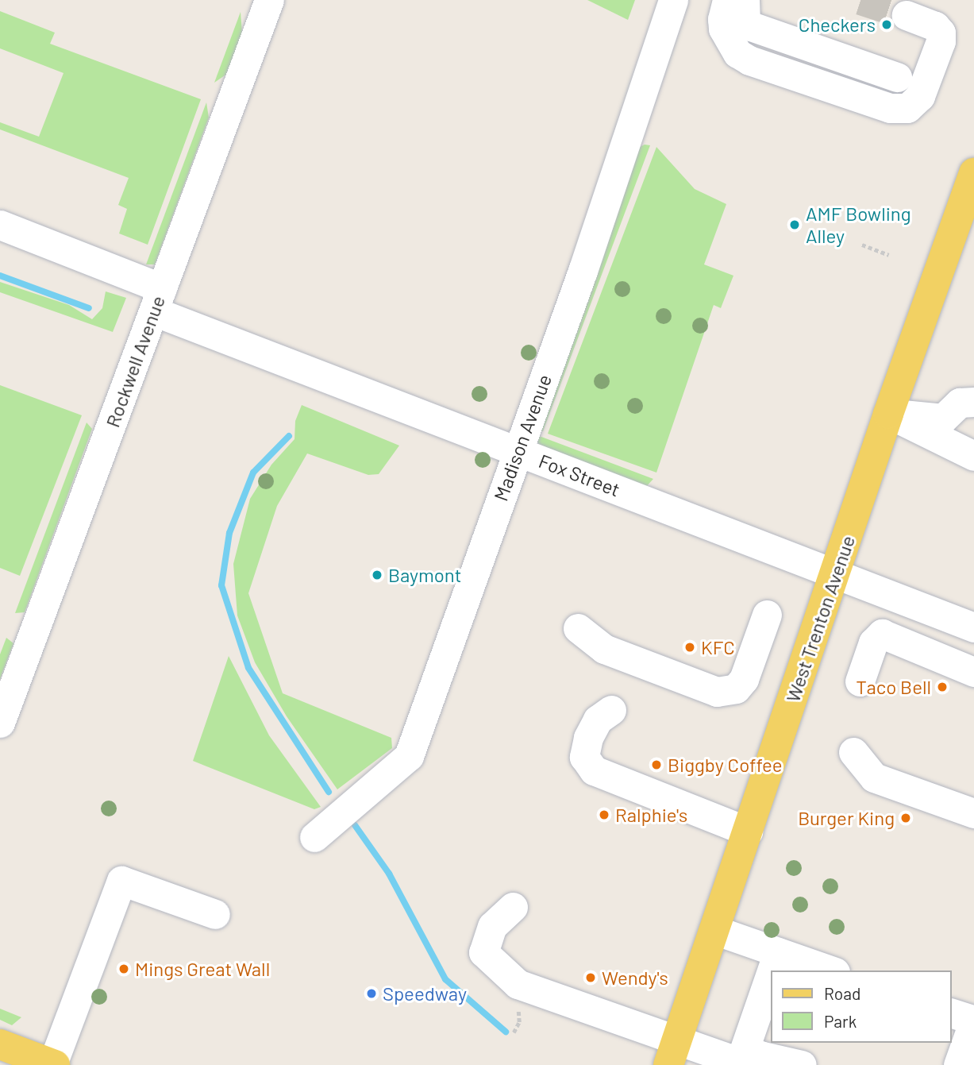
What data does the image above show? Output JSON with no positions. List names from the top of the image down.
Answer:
{
  "streets": {
    "main road": ["West Trenton Avenue"],
    "street": ["Rockwell Avenue", "Madison Avenue", "Fox Street"]
  },
  "crossings": [
    ["Rockwell Avenue", "Fox Street"],
    ["Madison Avenue", "Fox Street"],
    ["Fox Street", "West Trenton Avenue"]
  ],
  "places": [
    "Checkers",
    "AMF Bowling Alley",
    "Baymont",
    "KFC",
    "Taco Bell",
    "Biggby Coffee",
    "Ralphie's",
    "Burger King",
    "Mings Great Wall",
    "Wendy's",
    "Speedway"
  ],
  "legend": ["Road", "Park"]
}
